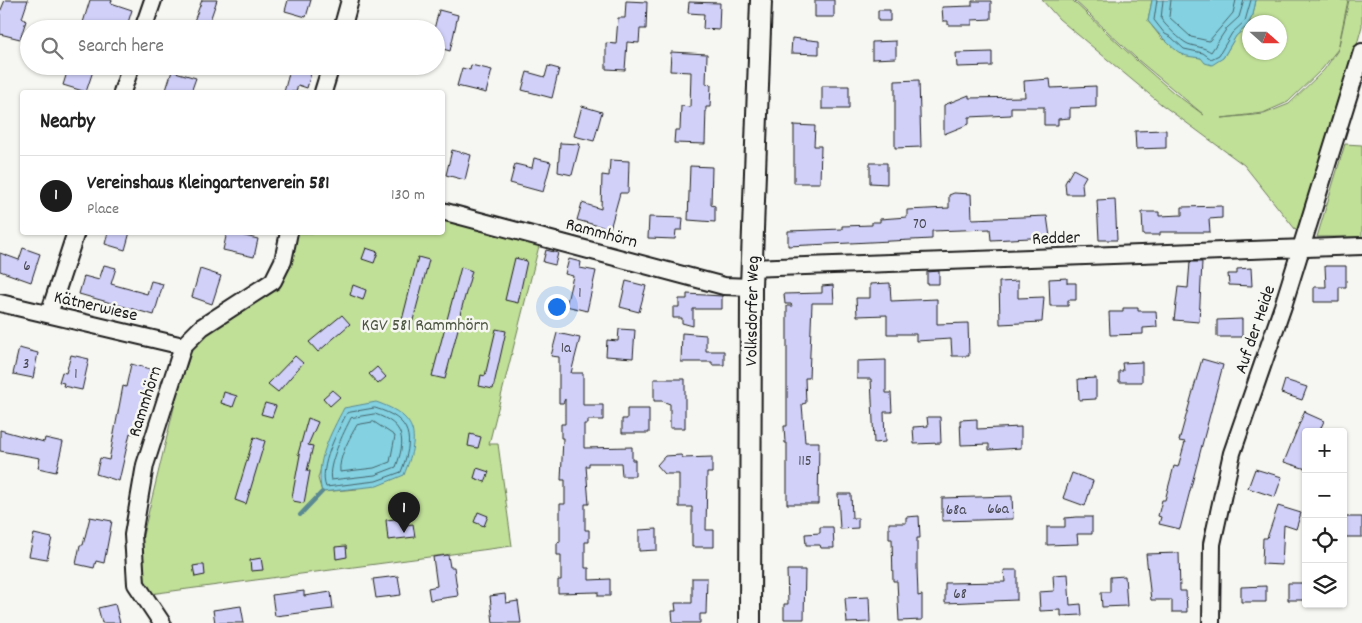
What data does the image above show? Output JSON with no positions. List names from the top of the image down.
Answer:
{
  "streets": {
    "street": [
      "Rammhörn",
      "Redder",
      "Kätnerwiese",
      "Volksdorfer Weg",
      "Auf der Heide"
    ]
  },
  "crossings": [
    ["Rammhörn", "Redder"],
    ["Rammhörn", "Kätnerwiese"],
    ["Rammhörn", "Volksdorfer Weg"],
    ["Redder", "Volksdorfer Weg"],
    ["Redder", "Auf der Heide"]
  ],
  "parks": ["KGV 581 Rammhörn"],
  "house_numbers": [
    "70",
    "6",
    "1",
    "1a",
    "3",
    "1",
    "115",
    "66a",
    "68a",
    "68"
  ],
  "north": "right",
  "page": {
    "search": "Search here",
    "heading": "Nearby",
    "list": [
      {
        "mark": "1",
        "name": "Vereinshaus Kleingartenverein 581",
        "note": "Place",
        "value": "130 m"
      }
    ],
    "map_buttons": ["+", "−"],
    "pins": "1"
  }
}
